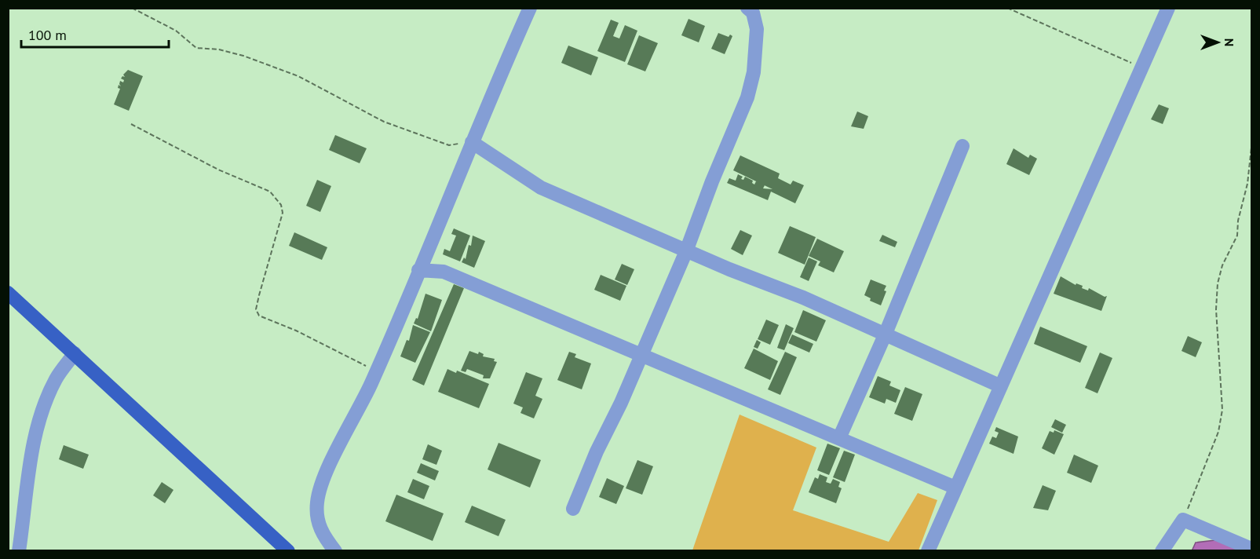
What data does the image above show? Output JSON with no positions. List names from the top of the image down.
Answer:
{
  "scale_bar": "100 m",
  "north": "right"
}
